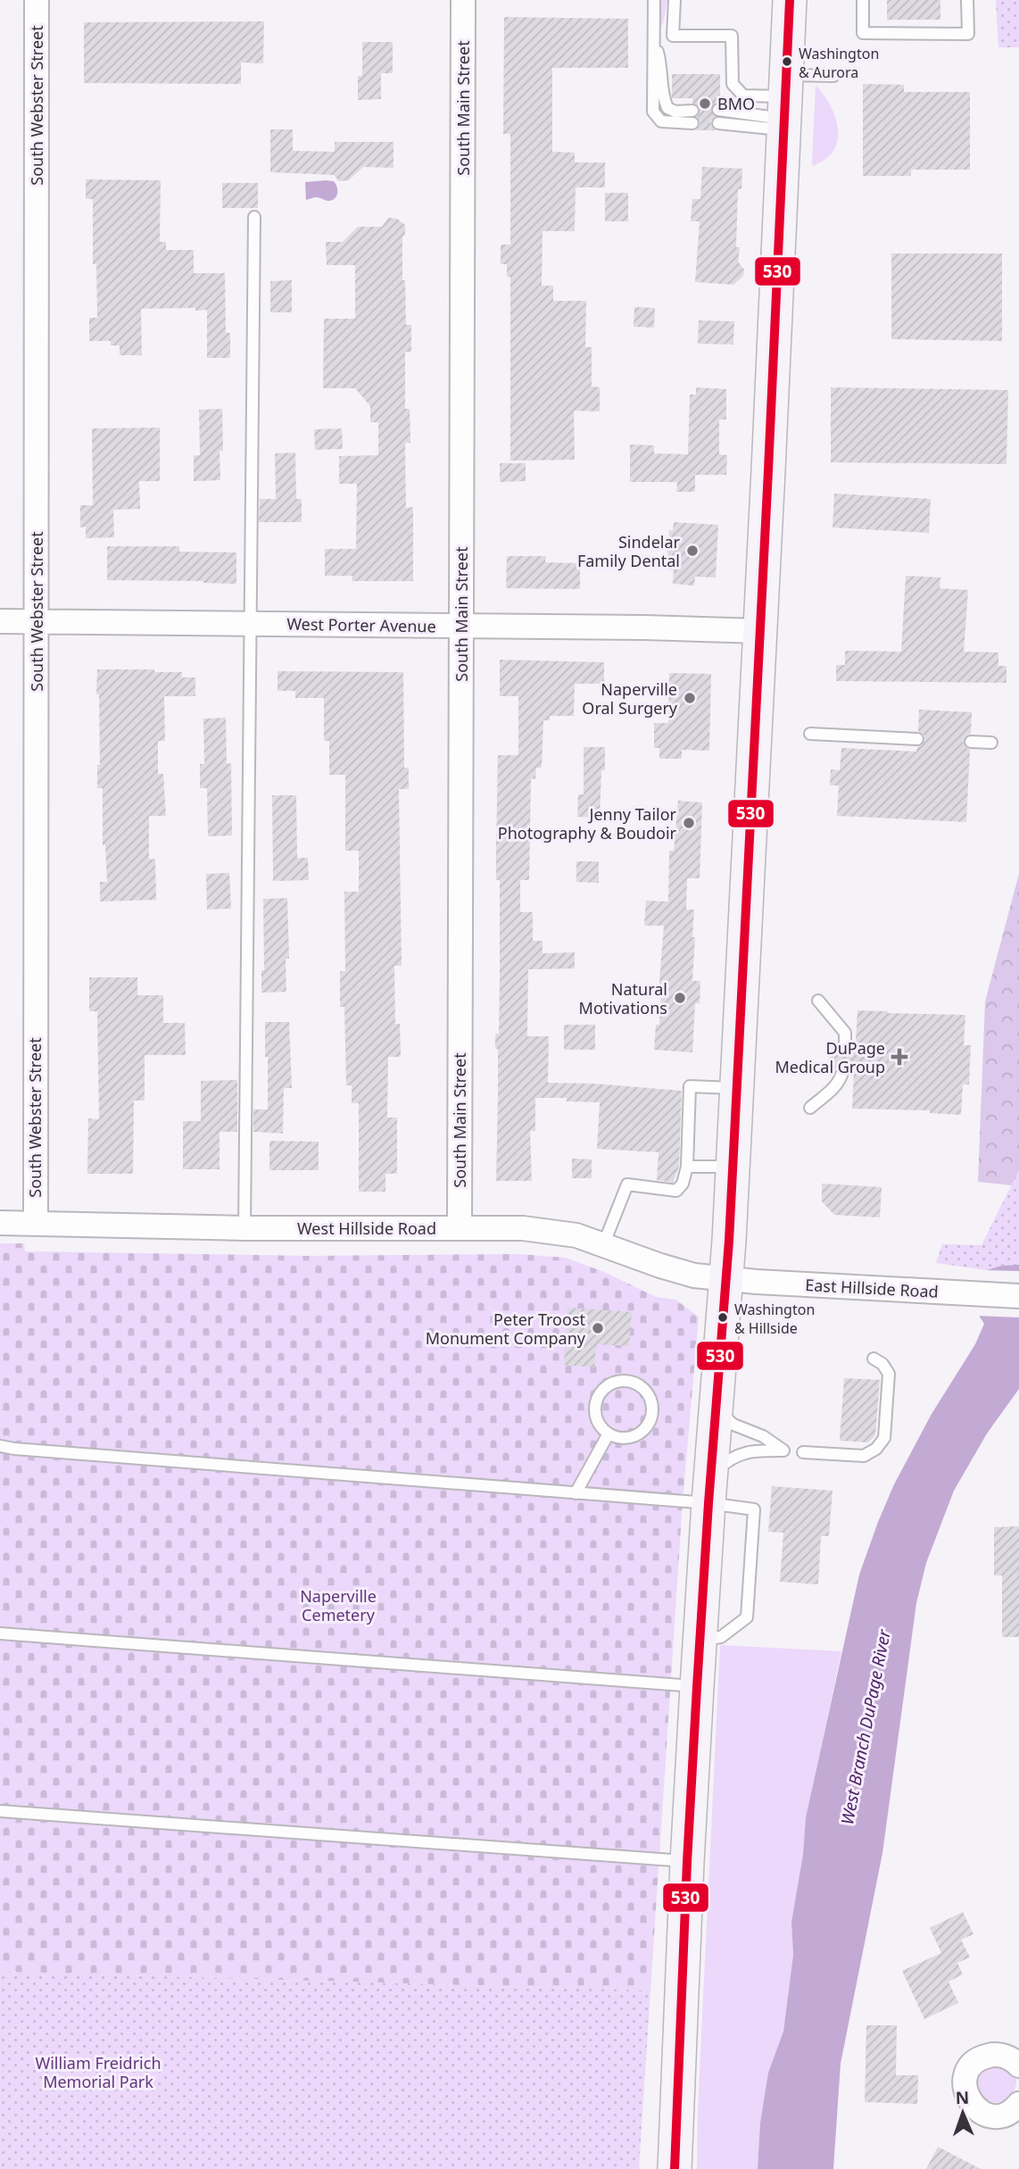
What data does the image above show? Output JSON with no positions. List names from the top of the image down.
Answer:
{
  "streets": {
    "street": [
      "South Webster Street",
      "South Main Street",
      "West Porter Avenue",
      "West Hillside Road",
      "East Hillside Road"
    ]
  },
  "crossings": [
    ["South Webster Street", "West Porter Avenue"],
    ["South Webster Street", "West Hillside Road"],
    ["South Main Street", "West Porter Avenue"],
    ["South Main Street", "West Hillside Road"],
    ["West Hillside Road", "East Hillside Road"]
  ],
  "water": ["West Branch DuPage River"],
  "parks": ["Naperville Cemetery", "William Freidrich Memorial Park"],
  "places": {
    "other": [
      "Washington & Aurora",
      "BMO",
      "Sindelar Family Dental",
      "Naperville Oral Surgery",
      "Jenny Tailor Photography & Boudoir",
      "Natural Motivations",
      "Washington & Hillside",
      "Peter Troost Monument Company"
    ],
    "health": ["DuPage Medical Group"]
  },
  "lines": ["transit line 530"],
  "north": "top"
}
